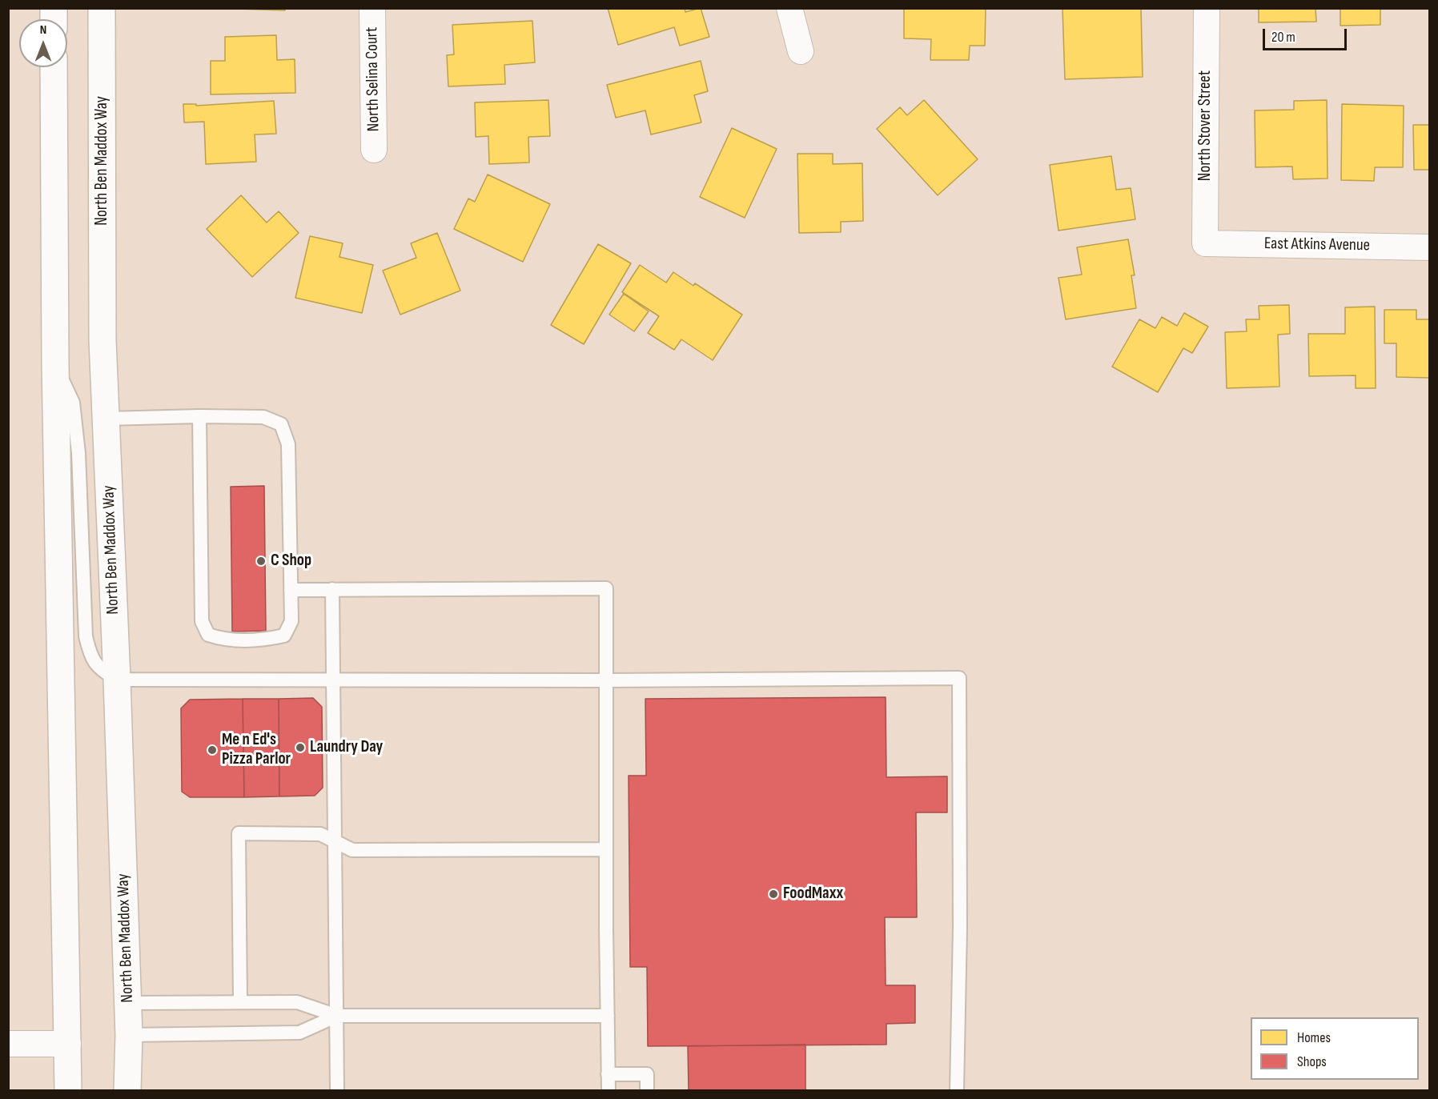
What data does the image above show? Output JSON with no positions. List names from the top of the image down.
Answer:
{
  "streets": {
    "main road": ["North Ben Maddox Way"],
    "street": ["North Selina Court", "North Stover Street", "East Atkins Avenue"]
  },
  "crossings": [
    ["North Stover Street", "East Atkins Avenue"]
  ],
  "places": [
    "C Shop",
    "Laundry Day",
    "Me n Ed's Pizza Parlor",
    "FoodMaxx"
  ],
  "legend": ["Homes", "Shops"],
  "scale_bar": "20 m",
  "north": "top"
}
